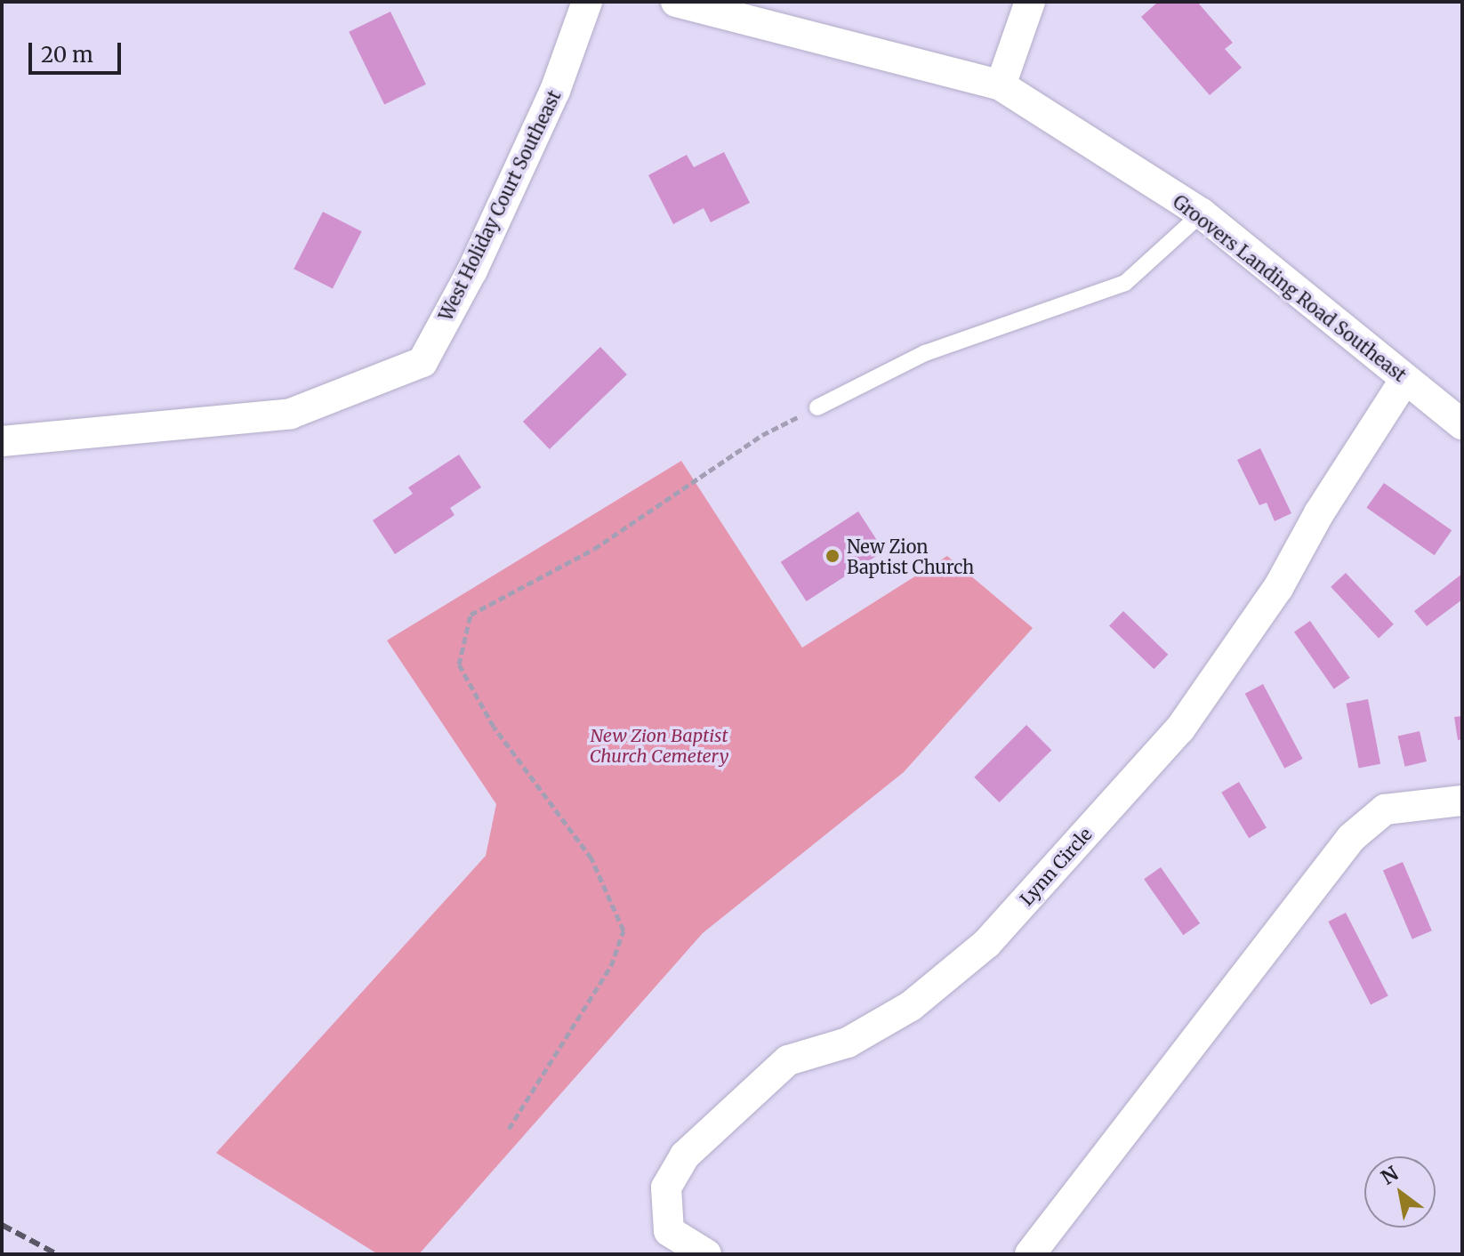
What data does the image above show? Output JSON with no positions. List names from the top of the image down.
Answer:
{
  "streets": {
    "street": ["West Holiday Court Southeast", "Groovers Landing Road Southeast", "Lynn Circle"]
  },
  "crossings": [
    ["Groovers Landing Road Southeast", "Lynn Circle"]
  ],
  "parks": ["New Zion Baptist Church Cemetery"],
  "places": ["New Zion Baptist Church"],
  "scale_bar": "20 m",
  "north": "top left"
}
